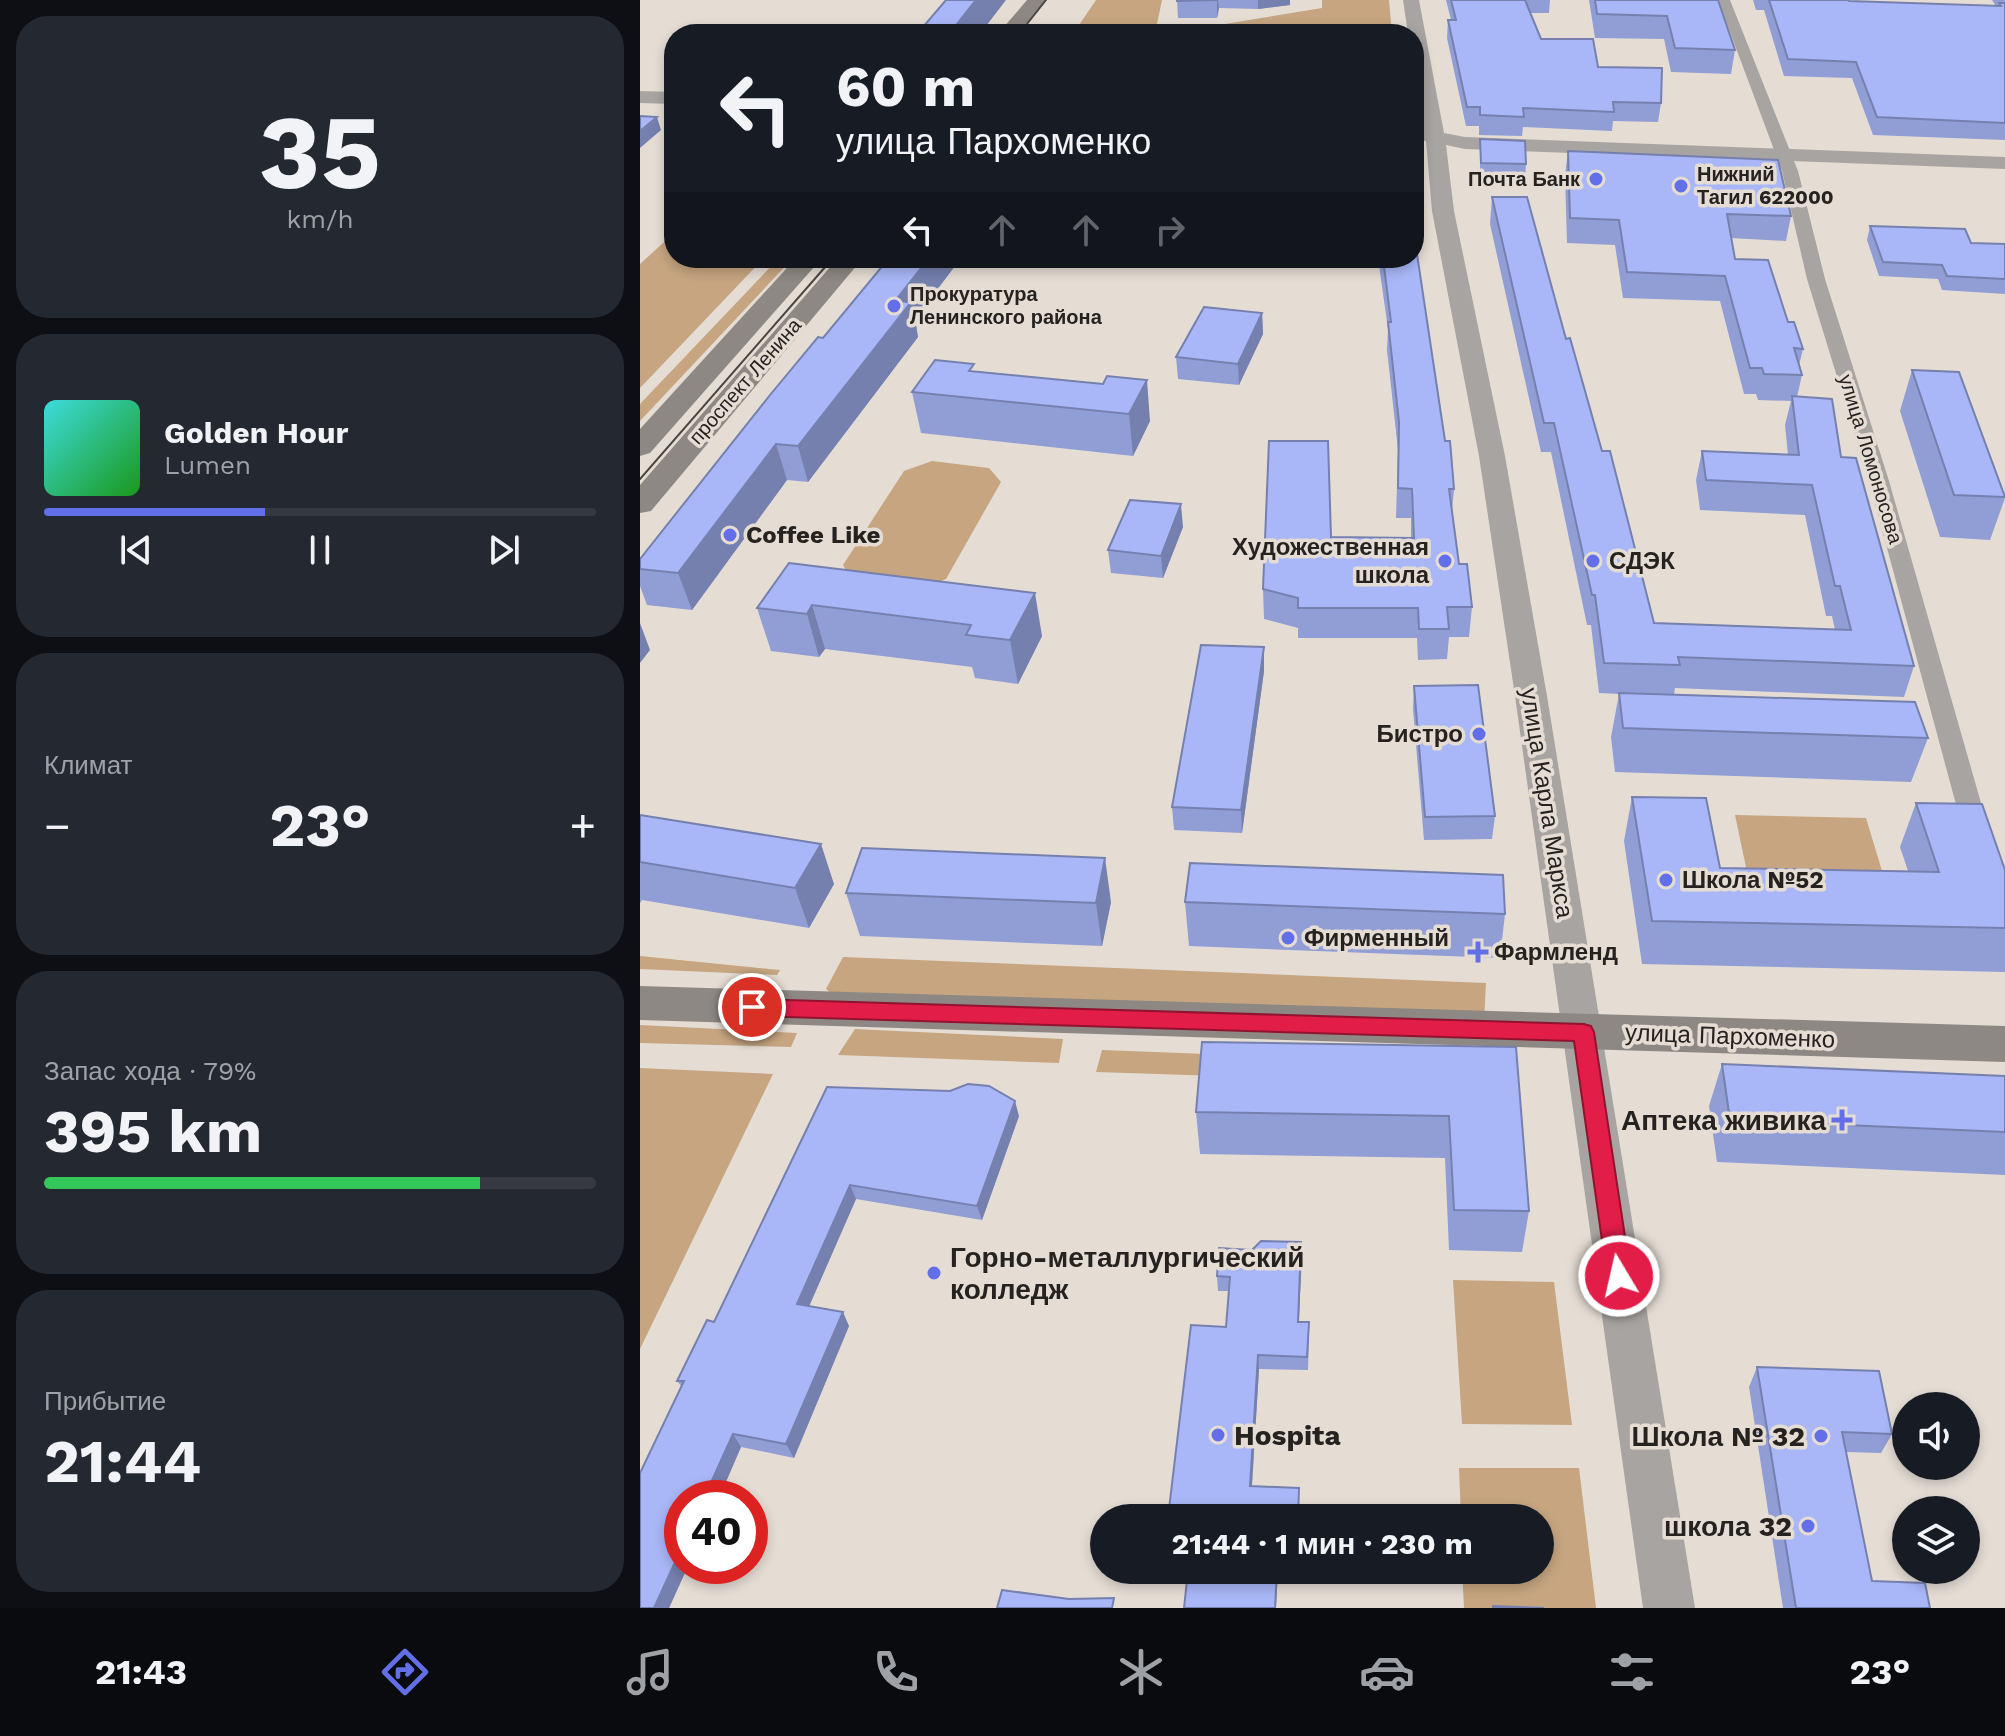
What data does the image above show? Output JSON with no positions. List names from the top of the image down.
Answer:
{
  "streets": {
    "main road": ["проспект Ленина", "улица Пархоменко"],
    "street": ["улица Ломоносова", "улица Карла Маркса"]
  },
  "crossings": [
    ["улица Карла Маркса", "улица Пархоменко"]
  ],
  "places": {
    "other": [
      "Почта Банк",
      "Нижний Тагил 622000",
      "Прокуратура Ленинского района",
      "Coffee Like",
      "Художественная школа",
      "СДЭК",
      "Бистро",
      "Школа №52",
      "Фирменный",
      "Горно-металлургический колледж",
      "Hospita",
      "Школа № 32",
      "школа 32"
    ],
    "health": ["Фармленд", "Аптека живика"]
  },
  "page": {
    "tile": [
      ["35", "km/h"],
      "Климат",
      ["Запас хода · 79%", "395 km"],
      ["Прибытие", "21:44"]
    ],
    "turn": ["60 m", "улица Пархоменко"],
    "song": ["Golden Hour", "Lumen"],
    "heat": ["−", "23°", "+"],
    "limit": "40",
    "trip": "21:44 · 1 мин · 230 m",
    "tabs": ["21:43", "23°"]
  }
}
